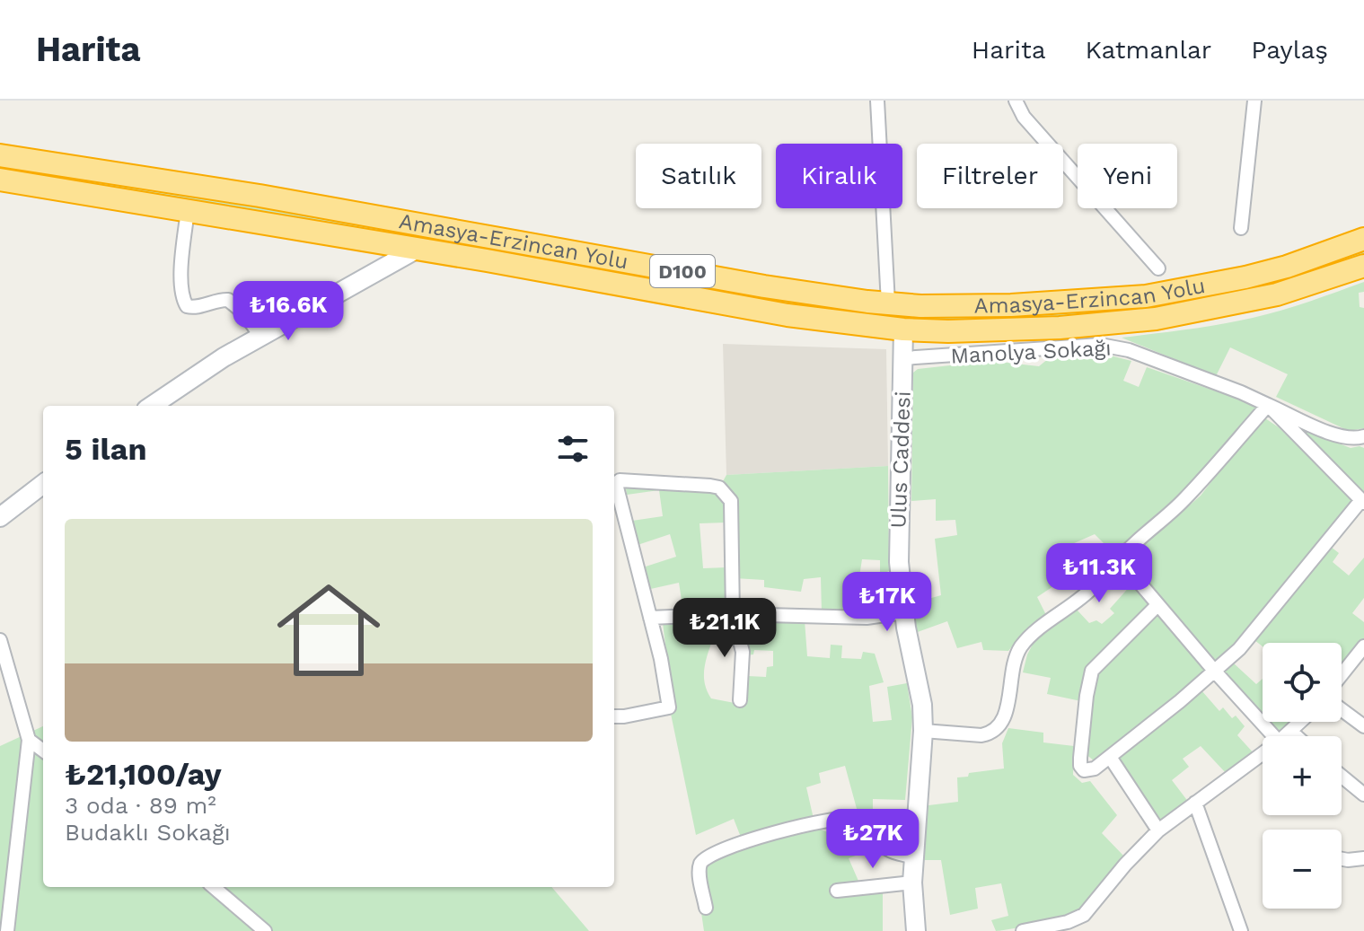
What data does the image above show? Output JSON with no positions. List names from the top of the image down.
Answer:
{
  "streets": {
    "highway": ["Amasya-Erzincan Yolu", "D100"],
    "street": ["Manolya Sokağı", "Ulus Caddesi"]
  },
  "crossings": [
    ["Amasya-Erzincan Yolu", "Ulus Caddesi"],
    ["Manolya Sokağı", "Ulus Caddesi"]
  ],
  "page": {
    "header": "Harita",
    "nav": ["Harita", "Katmanlar", "Paylaş"],
    "chip": [
      "Satılık",
      "Kiralık",
      "Filtreler",
      "Yeni"
    ],
    "price": [
      "₺16.6K",
      "₺11.3K",
      "₺17K",
      "₺21.1K",
      "₺27K"
    ],
    "heading": "5 ilan",
    "list": [
      {
        "name": "₺21,100/ay",
        "note": "3 oda · 89 m² · Budaklı Sokağı"
      }
    ],
    "map_buttons": ["+", "−"]
  }
}
